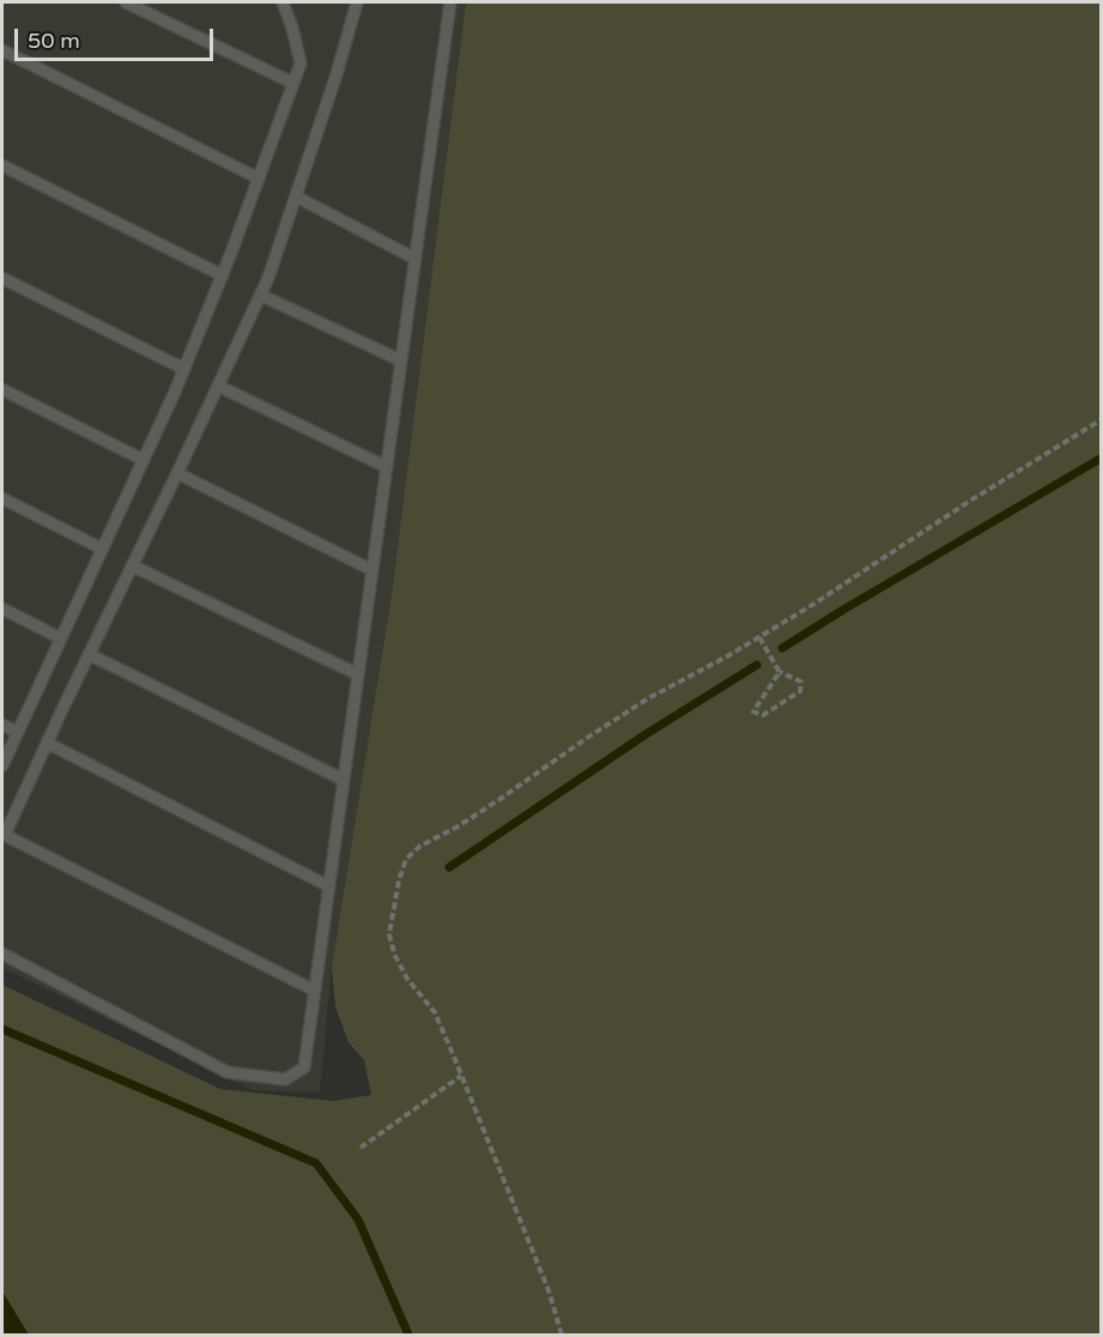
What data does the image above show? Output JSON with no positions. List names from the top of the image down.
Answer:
{
  "scale_bar": "50 m"
}
